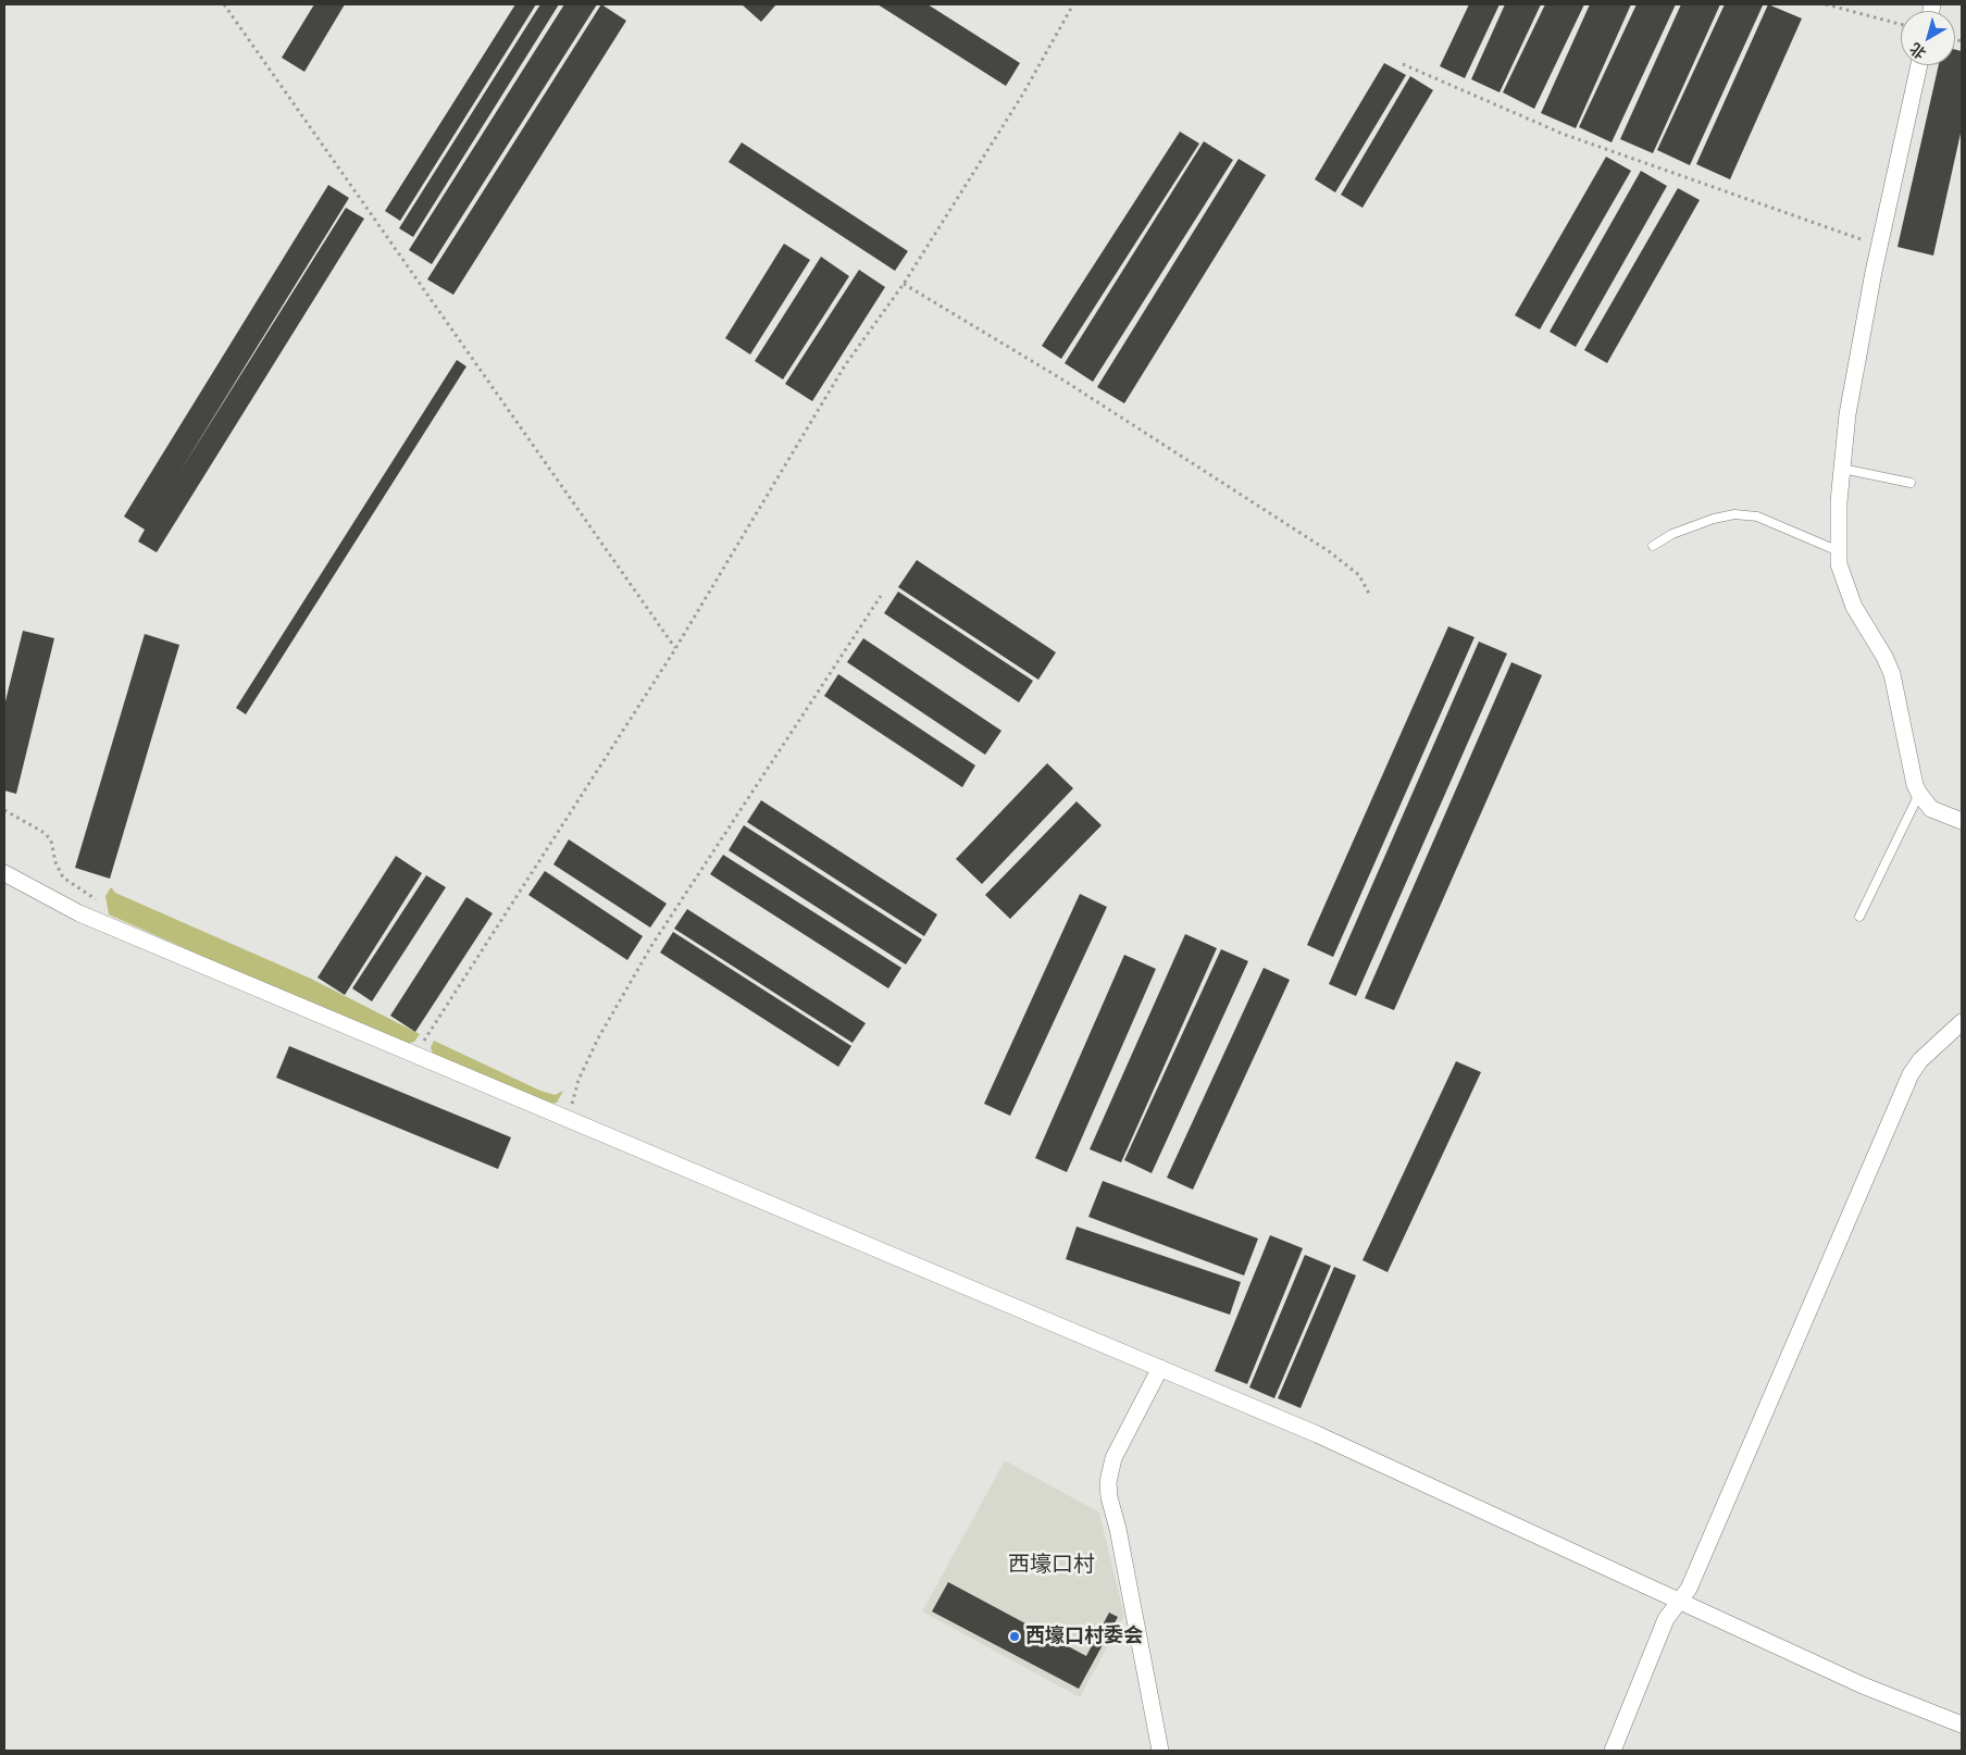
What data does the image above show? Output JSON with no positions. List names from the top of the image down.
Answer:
{
  "districts": ["西壕口村"],
  "places": ["西壕口村委会"],
  "north": "bottom left"
}
